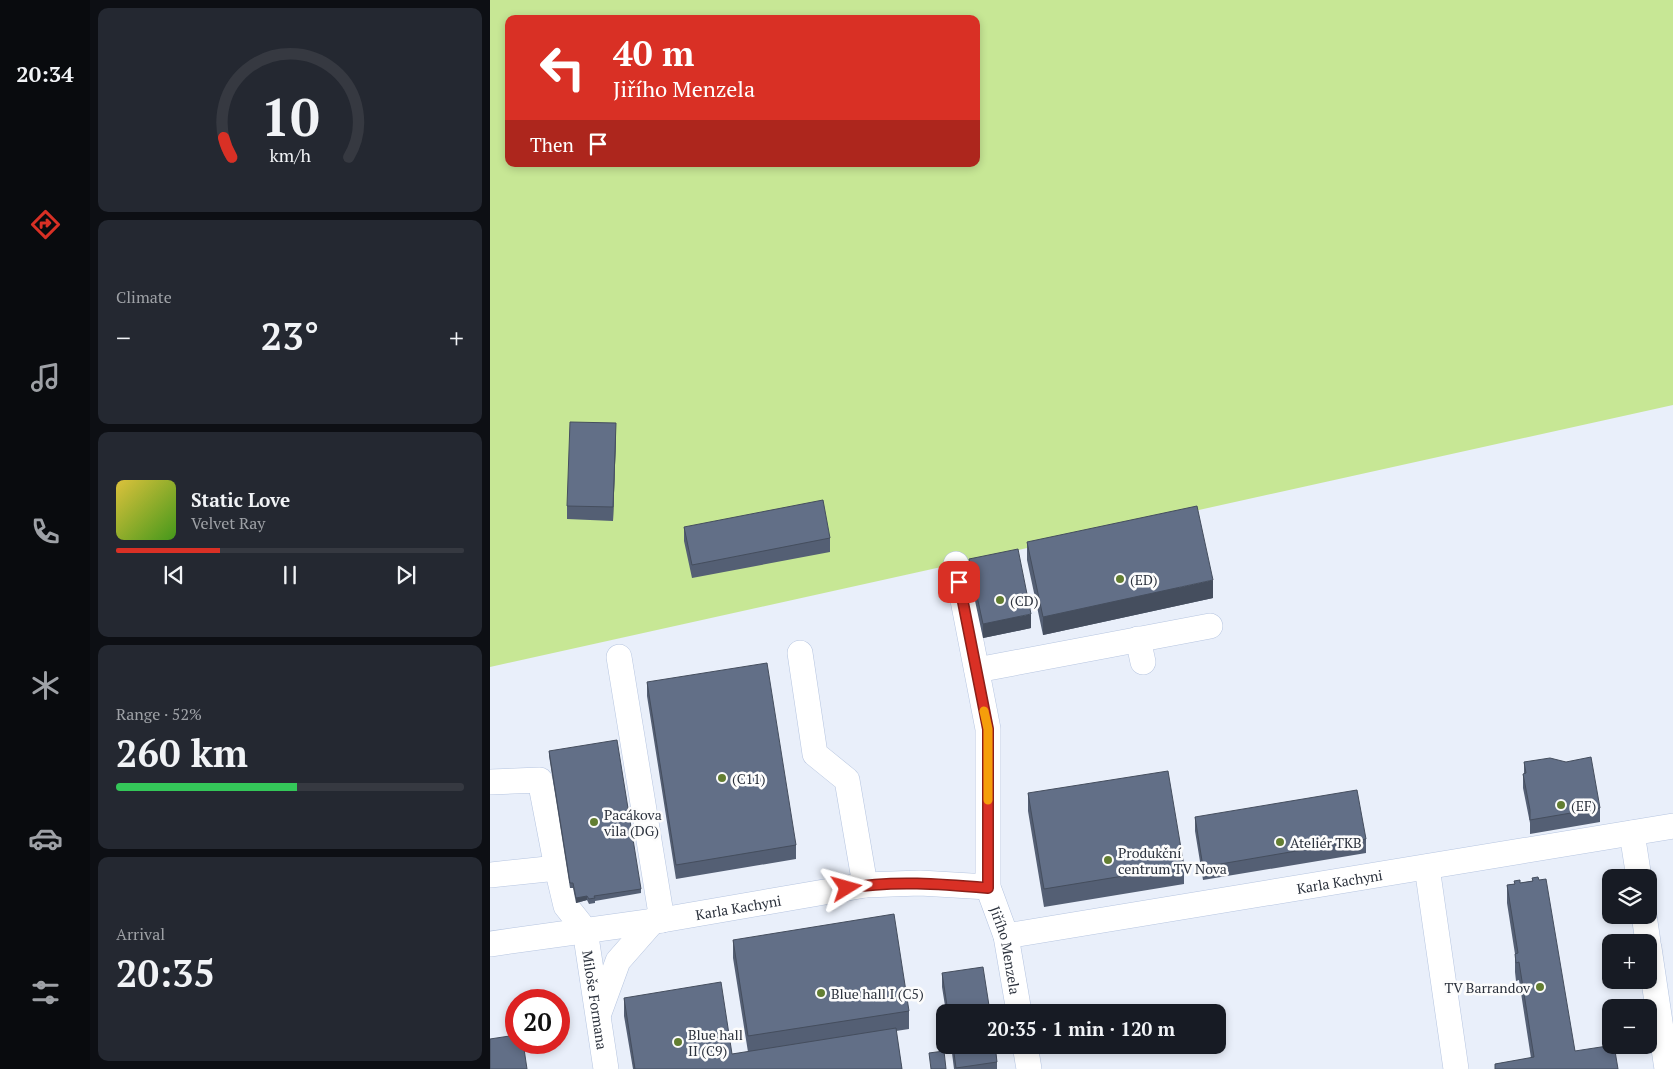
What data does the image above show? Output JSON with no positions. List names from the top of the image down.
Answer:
{
  "streets": {
    "lane": ["Karla Kachyni", "Jiřího Menzela", "Miloše Formana"]
  },
  "crossings": [
    ["Karla Kachyni", "Jiřího Menzela"],
    ["Karla Kachyni", "Miloše Formana"]
  ],
  "places": [
    "(ED)",
    "(CD)",
    "(C11)",
    "(EF)",
    "Pacákova vila (DG)",
    "Ateliér TKB",
    "Produkční centrum TV Nova",
    "TV Barrandov",
    "Blue hall I (C5)",
    "Blue hall II (C9)"
  ],
  "page": {
    "tabs": "20:34",
    "turn": ["40 m", "Jiřího Menzela"],
    "then": "Then",
    "tile": [
      "Climate",
      ["Range · 52%", "260 km"],
      ["Arrival", "20:35"]
    ],
    "heat": ["−", "23°", "+"],
    "song": ["Static Love", "Velvet Ray"],
    "map_buttons": ["+", "−"],
    "limit": "20",
    "trip": "20:35 · 1 min · 120 m",
    "gauge": ["10", "km/h"]
  }
}
